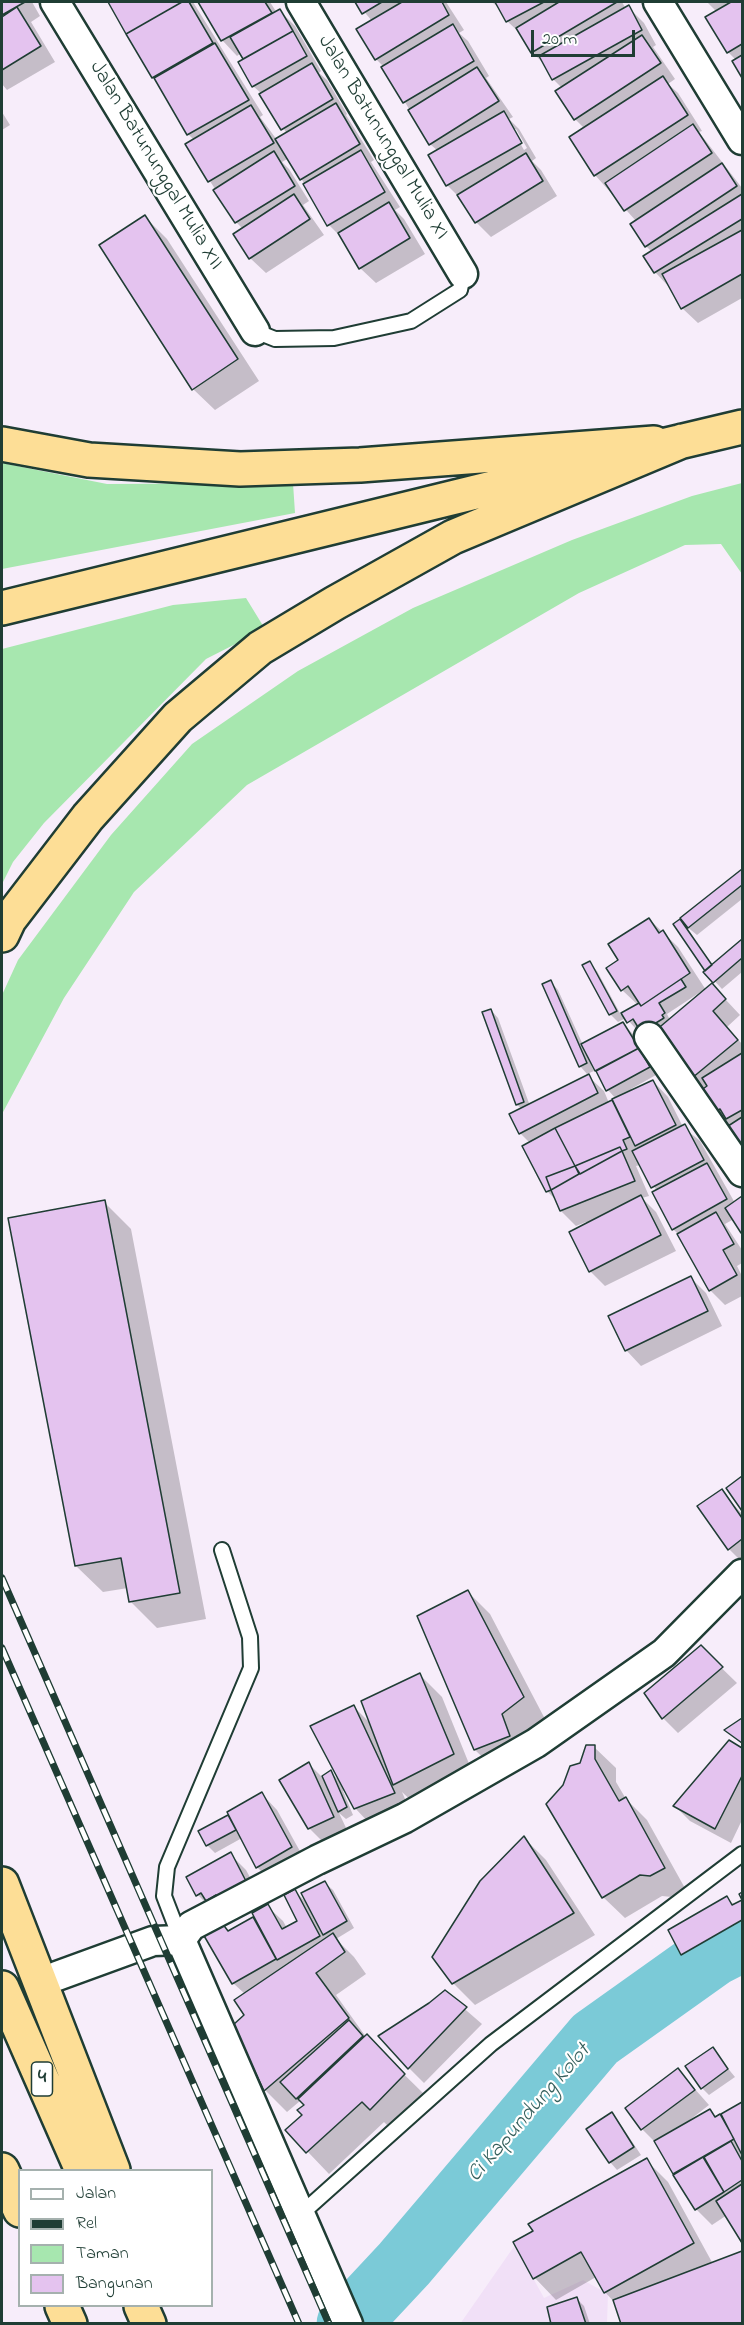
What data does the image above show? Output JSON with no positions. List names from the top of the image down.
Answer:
{
  "streets": {
    "highway": ["4"],
    "street": ["Jalan Batununggal Mulia XI", "Jalan Batununggal Mulia XII"]
  },
  "water": ["Ci Kapundung Kolot"],
  "legend": [
    "Jalan",
    "Rel",
    "Taman",
    "Bangunan"
  ],
  "scale_bar": "20 m"
}
